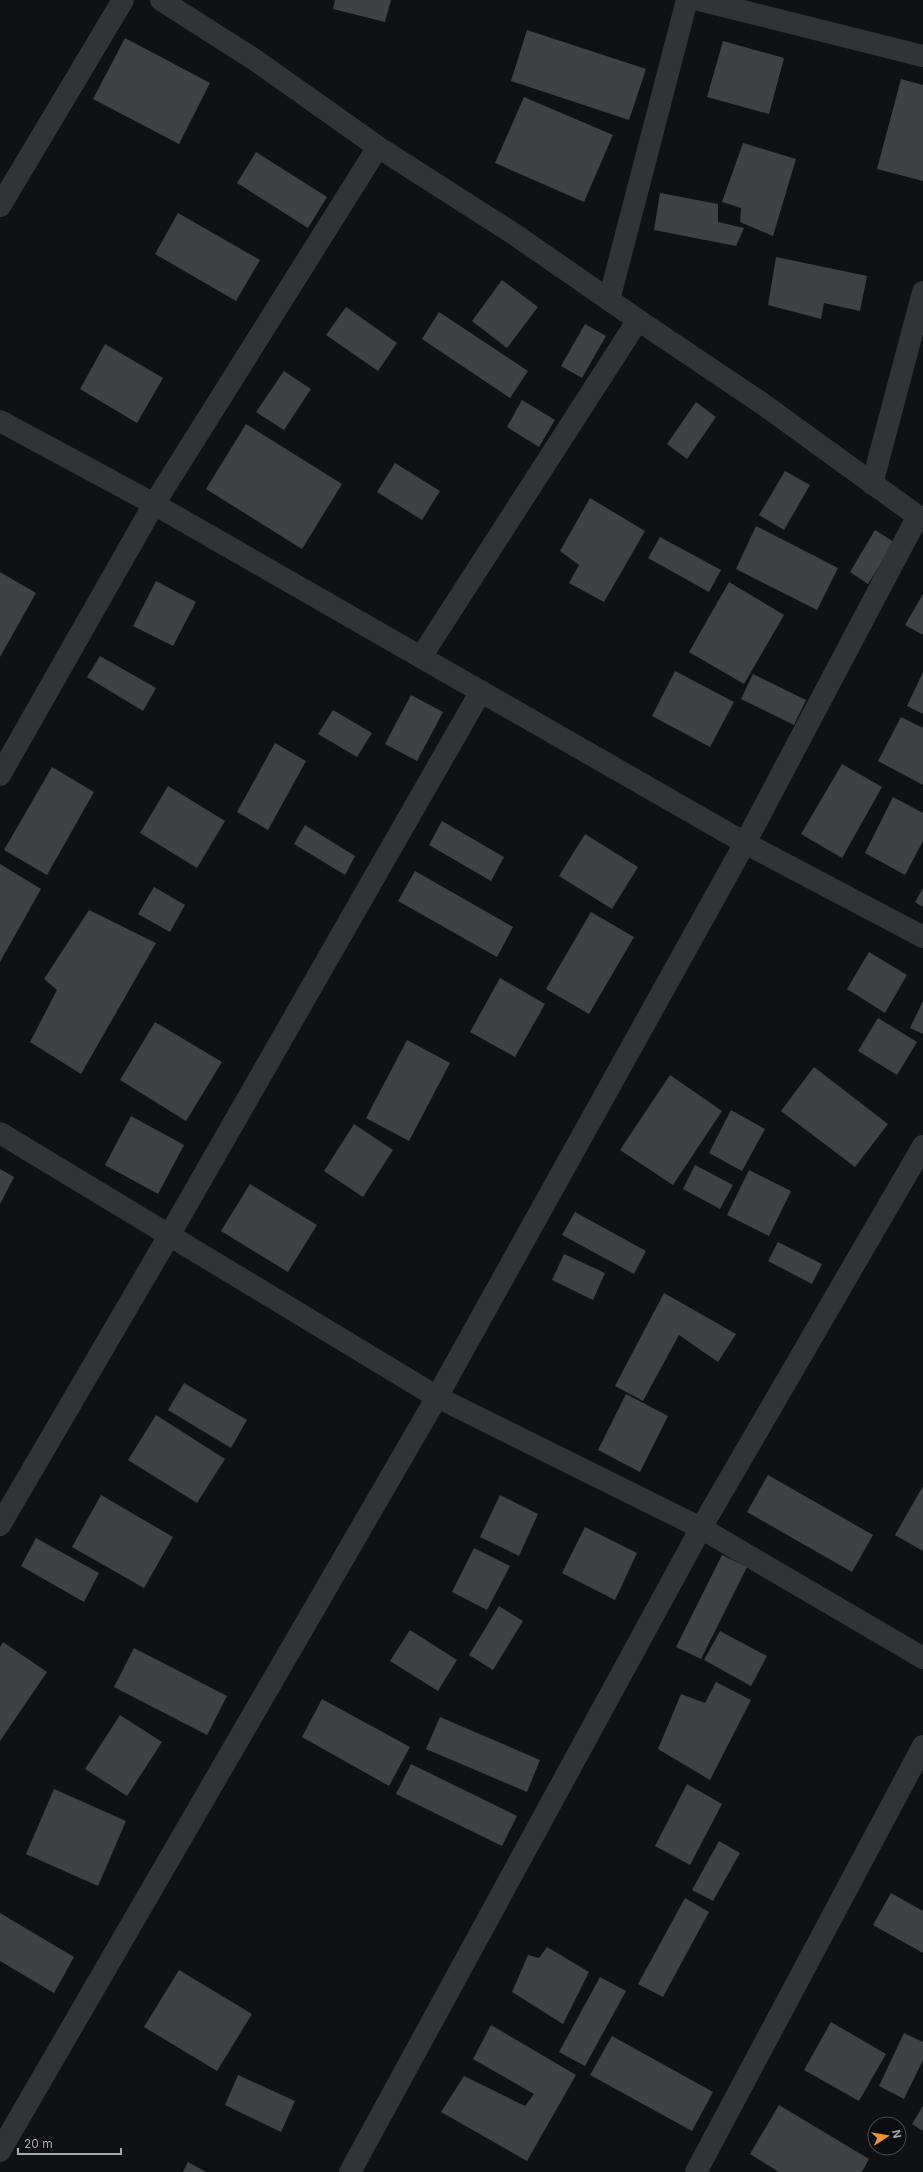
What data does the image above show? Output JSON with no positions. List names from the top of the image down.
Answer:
{
  "scale_bar": "20 m",
  "north": "right"
}
